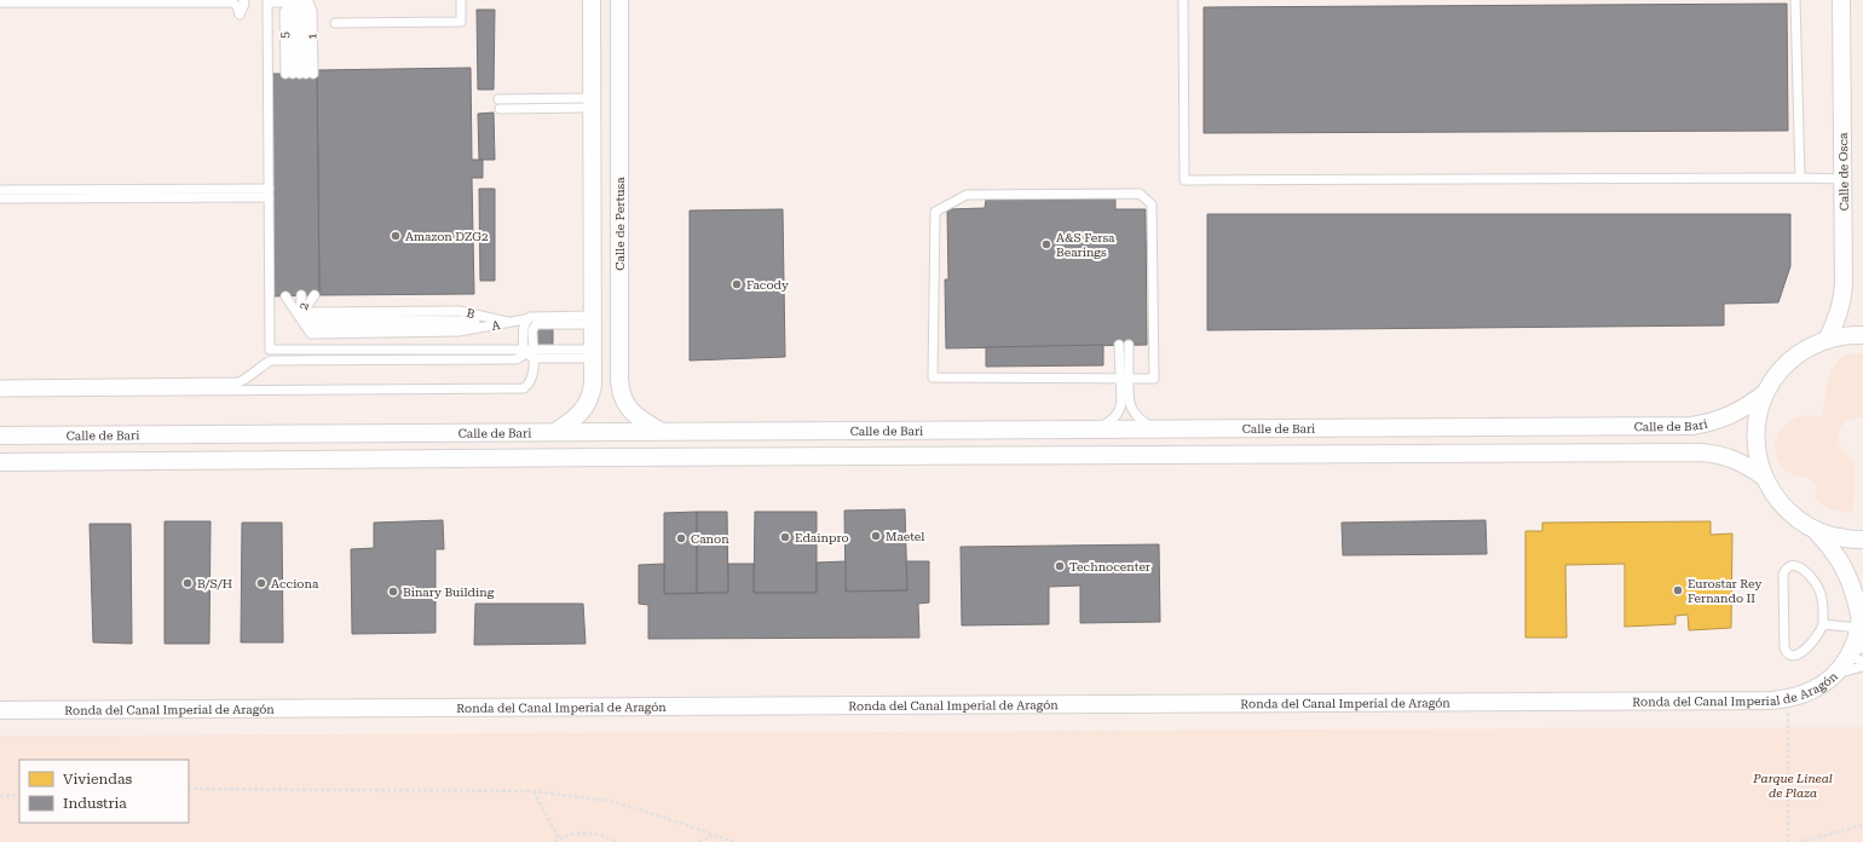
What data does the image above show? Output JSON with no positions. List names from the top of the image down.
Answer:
{
  "streets": {
    "street": [
      "Calle de Osca",
      "Calle de Pertusa",
      "Calle de Bari",
      "Ronda del Canal Imperial de Aragón"
    ],
    "lane": [
      "5",
      "1",
      "B",
      "A"
    ]
  },
  "crossings": [
    ["5", "1"],
    ["Calle de Pertusa", "Calle de Bari"],
    ["B", "A"]
  ],
  "parks": ["Parque Lineal de Plaza"],
  "places": [
    "Amazon DZG2",
    "A&S Fersa Bearings",
    "Facody",
    "Maetel",
    "Edainpro",
    "Canon",
    "Technocenter",
    "B/S/H",
    "Acciona",
    "Eurostar Rey Fernando II",
    "Binary Building"
  ],
  "legend": ["Viviendas", "Industria"]
}
